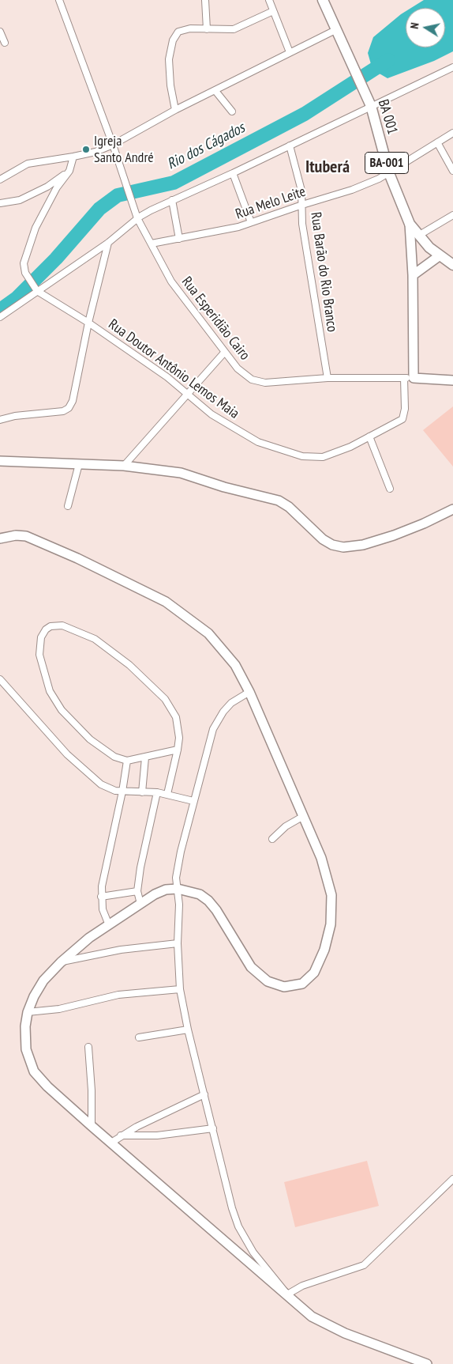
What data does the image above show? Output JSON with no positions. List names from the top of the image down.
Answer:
{
  "streets": {
    "main road": ["BA 001", "BA-001"],
    "street": [
      "Rua Melo Leite",
      "Rua Barão do Rio Branco",
      "Rua Esperidião Cairo",
      "Rua Doutor Antônio Lemos Maia"
    ]
  },
  "crossings": [
    ["BA 001", "BA-001"],
    ["BA 001", "Rua Melo Leite"],
    ["Rua Melo Leite", "Rua Barão do Rio Branco"],
    ["Rua Melo Leite", "Rua Esperidião Cairo"],
    ["Rua Barão do Rio Branco", "Rua Esperidião Cairo"],
    ["Rua Esperidião Cairo", "Rua Doutor Antônio Lemos Maia"]
  ],
  "districts": ["Ituberá"],
  "water": ["Rio dos Cágados"],
  "places": ["Igreja Santo André"],
  "north": "left"
}
